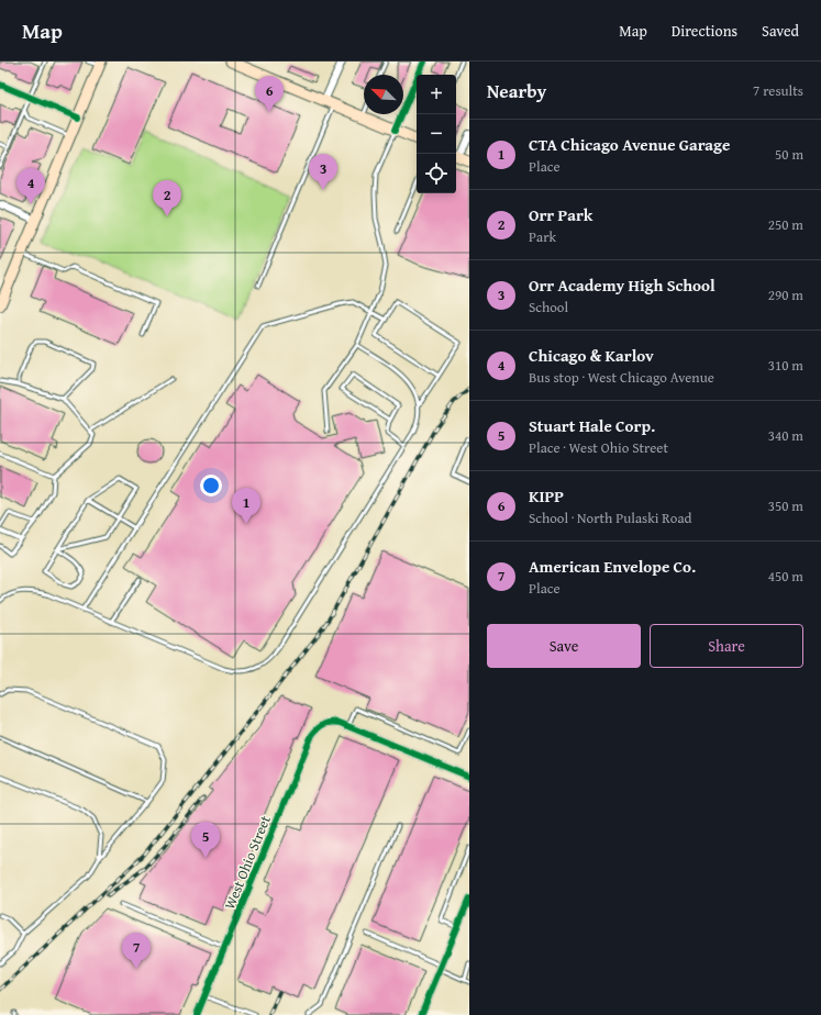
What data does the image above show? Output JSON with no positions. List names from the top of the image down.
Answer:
{
  "streets": {
    "street": ["West Ohio Street"]
  },
  "north": "top left",
  "page": {
    "header": "Map",
    "nav": ["Map", "Directions", "Saved"],
    "heading": ["Nearby", "7 results"],
    "map_buttons": ["+", "−"],
    "pins": [
      "6",
      "3",
      "4",
      "2",
      "1",
      "5",
      "7"
    ],
    "list": [
      {
        "mark": "1",
        "name": "CTA Chicago Avenue Garage",
        "note": "Place",
        "value": "50 m"
      },
      {
        "mark": "2",
        "name": "Orr Park",
        "note": "Park",
        "value": "250 m"
      },
      {
        "mark": "3",
        "name": "Orr Academy High School",
        "note": "School",
        "value": "290 m"
      },
      {
        "mark": "4",
        "name": "Chicago & Karlov",
        "note": "Bus stop · West Chicago Avenue",
        "value": "310 m"
      },
      {
        "mark": "5",
        "name": "Stuart Hale Corp.",
        "note": "Place · West Ohio Street",
        "value": "340 m"
      },
      {
        "mark": "6",
        "name": "KIPP",
        "note": "School · North Pulaski Road",
        "value": "350 m"
      },
      {
        "mark": "7",
        "name": "American Envelope Co.",
        "note": "Place",
        "value": "450 m"
      }
    ],
    "buttons": ["Save", "Share"]
  }
}
